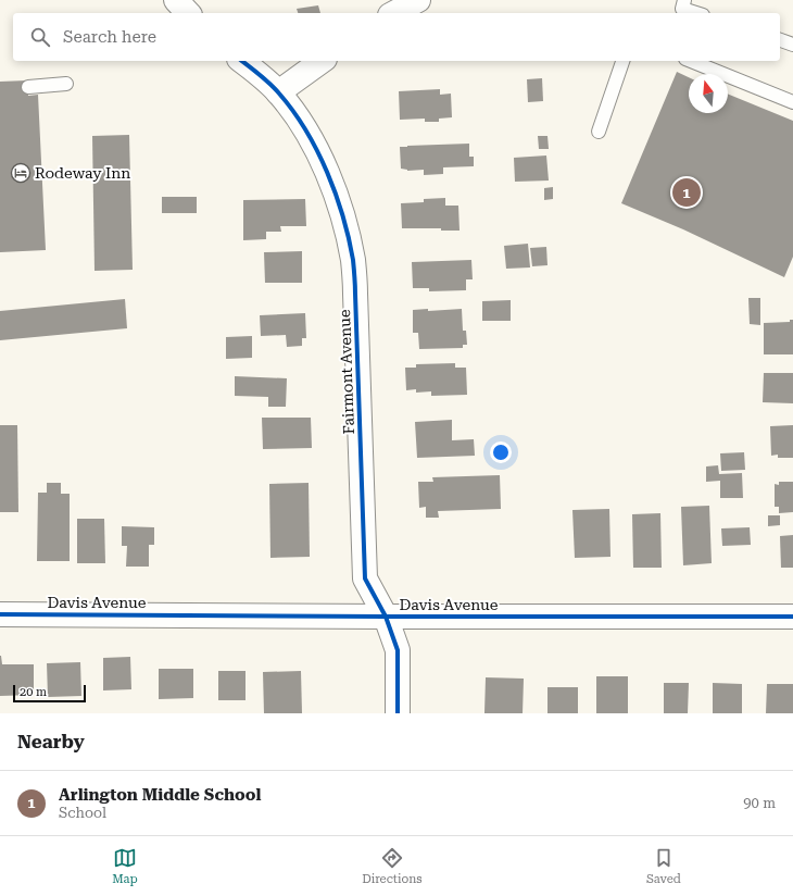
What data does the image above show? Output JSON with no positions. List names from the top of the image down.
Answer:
{
  "streets": {
    "street": ["Fairmont Avenue", "Davis Avenue"]
  },
  "crossings": [
    ["Fairmont Avenue", "Davis Avenue"]
  ],
  "places": {
    "hotel": ["Rodeway Inn"]
  },
  "scale_bar": "20 m",
  "north": "top",
  "page": {
    "search": "Search here",
    "pins": "1",
    "scale": "20 m",
    "heading": "Nearby",
    "list": [
      {
        "mark": "1",
        "name": "Arlington Middle School",
        "note": "School",
        "value": "90 m"
      }
    ],
    "nav": ["Map", "Directions", "Saved"]
  }
}
